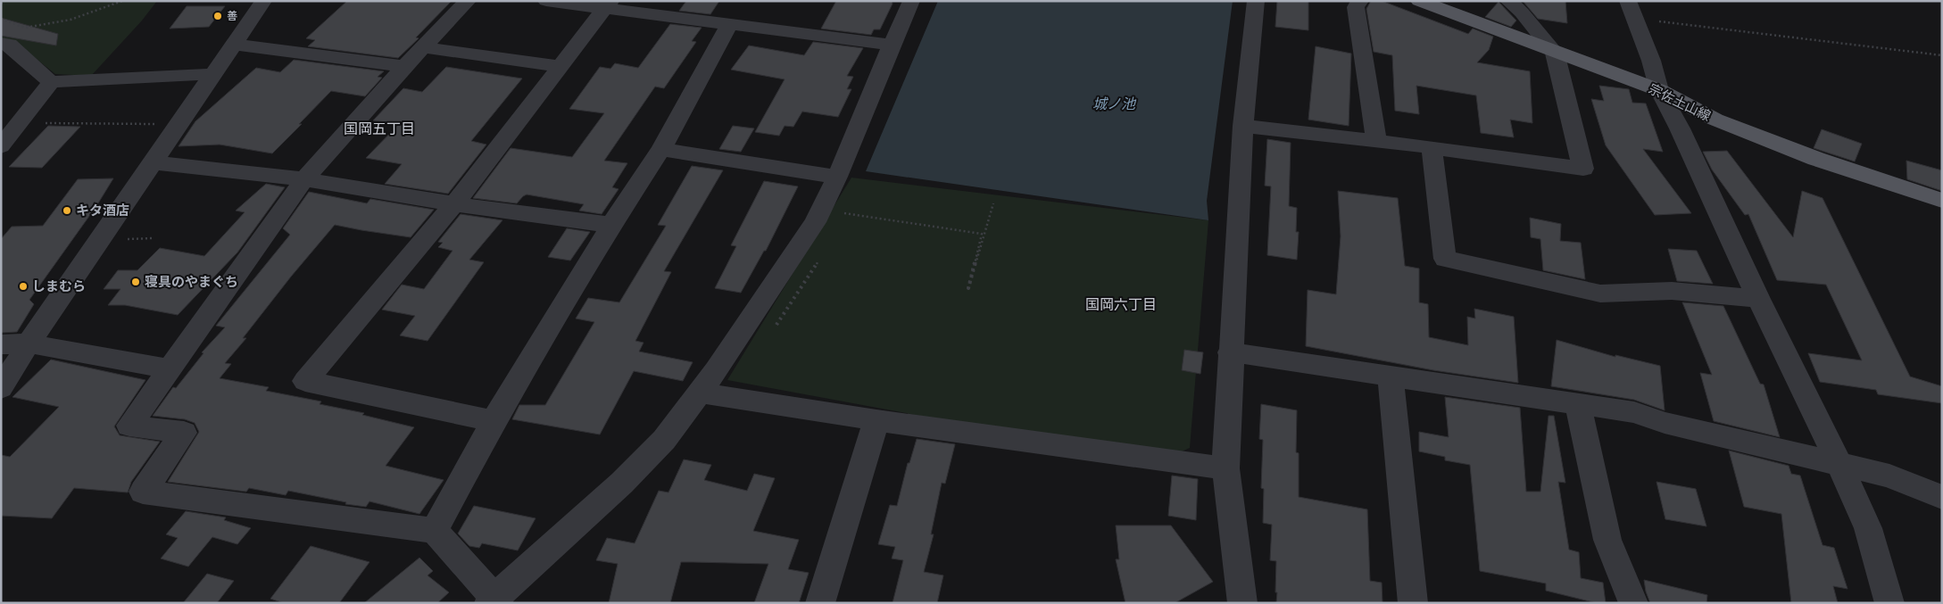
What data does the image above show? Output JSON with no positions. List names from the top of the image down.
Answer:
{
  "streets": {
    "main road": ["宗佐土山線"]
  },
  "districts": ["国岡五丁目", "国岡六丁目"],
  "water": ["城ノ池"],
  "places": [
    "善",
    "キタ酒店",
    "寝具のやまぐち",
    "しまむら"
  ]
}
